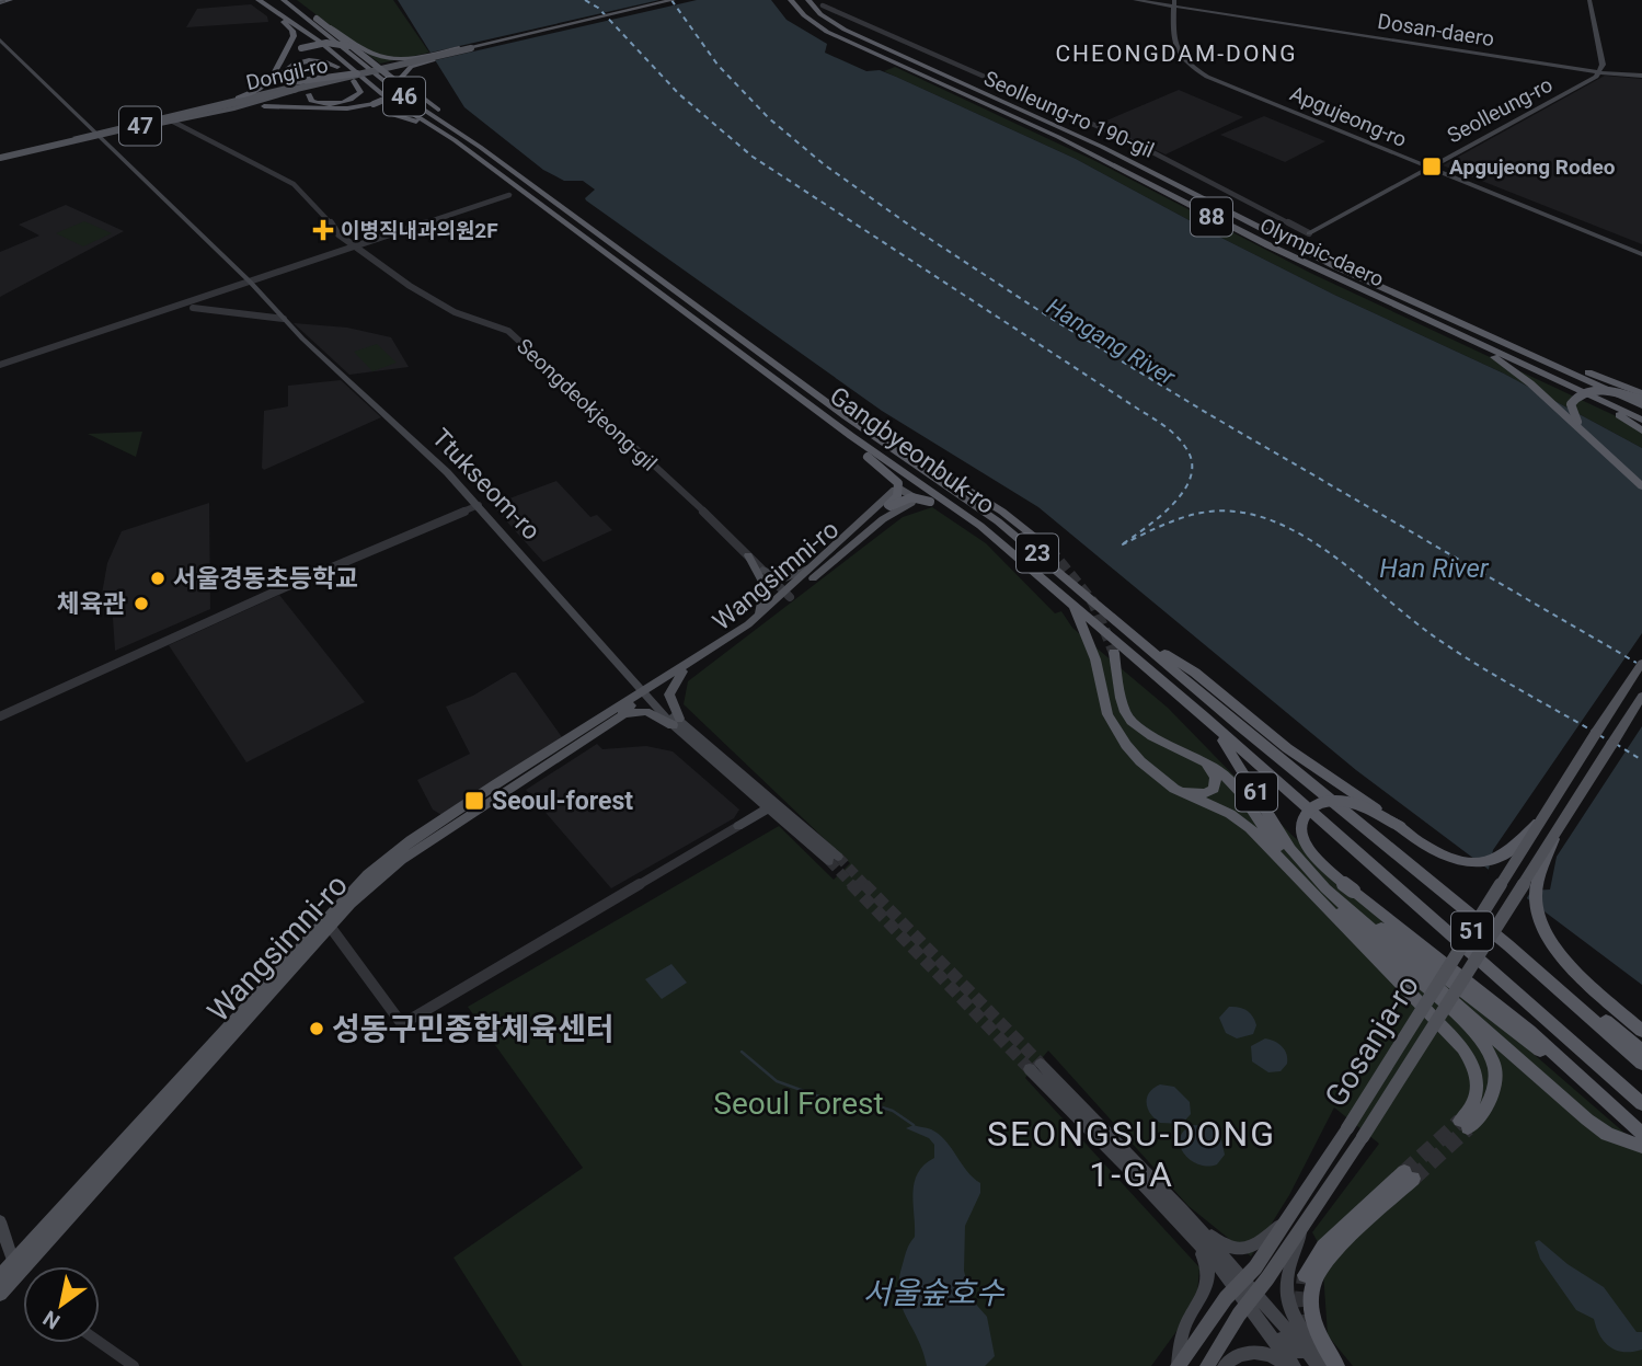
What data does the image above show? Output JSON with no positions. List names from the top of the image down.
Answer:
{
  "streets": {
    "highway": [
      "46",
      "88",
      "Olympic-daero",
      "Gangbyeonbuk-ro",
      "23",
      "61"
    ],
    "main road": [
      "Dosan-daero",
      "Dongil-ro",
      "Seolleung-ro",
      "Apgujeong-ro",
      "47",
      "Ttukseom-ro",
      "Wangsimni-ro",
      "51",
      "Gosanja-ro"
    ],
    "street": ["Seolleung-ro 190-gil", "Seongdeokjeong-gil"]
  },
  "crossings": [
    ["Dosan-daero", "Seolleung-ro"],
    ["Dosan-daero", "Apgujeong-ro"],
    ["Dongil-ro", "47"],
    ["Dongil-ro", "Seongdeokjeong-gil"],
    ["Dongil-ro", "Ttukseom-ro"],
    ["Dongil-ro", "23"],
    ["Seolleung-ro", "Seolleung-ro 190-gil"],
    ["Seolleung-ro", "Apgujeong-ro"],
    ["Seolleung-ro 190-gil", "Olympic-daero"],
    ["Seongdeokjeong-gil", "Wangsimni-ro"],
    ["Gangbyeonbuk-ro", "23"],
    ["Gangbyeonbuk-ro", "61"],
    ["Ttukseom-ro", "Wangsimni-ro"]
  ],
  "districts": ["CHEONGDAM-DONG", "SEONGSU-DONG 1-GA"],
  "water": ["Hangang River", "Han River", "서울숲호수"],
  "parks": ["Seoul Forest"],
  "places": {
    "transit": ["Apgujeong Rodeo", "Seoul-forest"],
    "health": ["이병직내과의원2F"],
    "other": ["서울경동초등학교", "체육관", "성동구민종합체육센터"]
  },
  "north": "bottom left"
}
